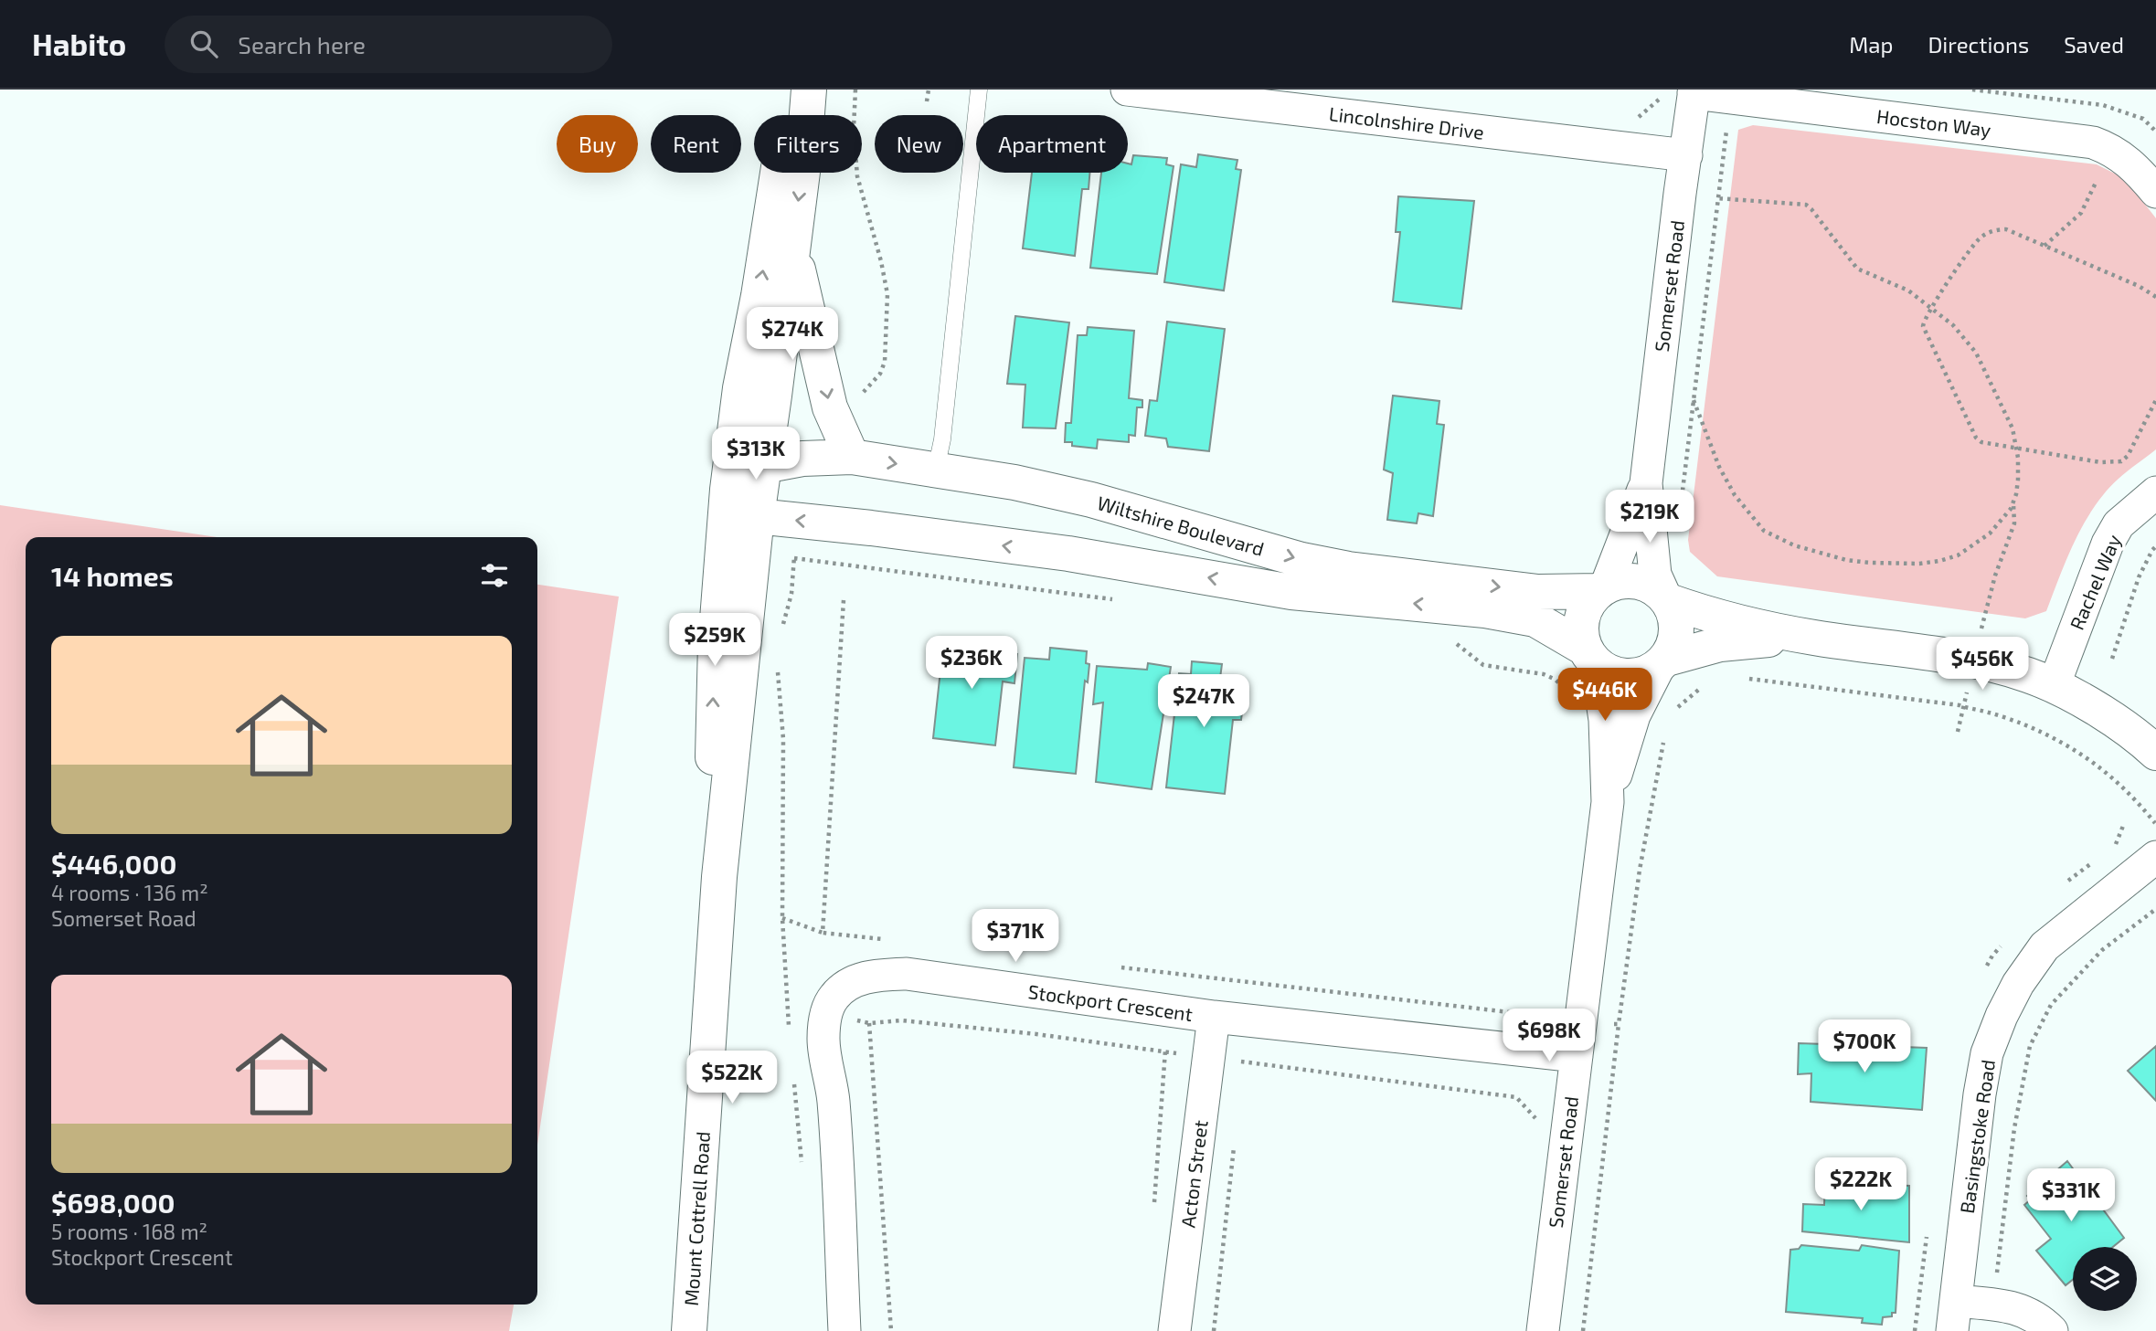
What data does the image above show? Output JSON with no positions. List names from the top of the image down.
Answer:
{
  "streets": {
    "street": [
      "Lincolnshire Drive",
      "Hocston Way",
      "Somerset Road",
      "Wiltshire Boulevard",
      "Rachel Way",
      "Stockport Crescent",
      "Basingstoke Road",
      "Acton Street",
      "Mount Cottrell Road"
    ]
  },
  "crossings": [
    ["Lincolnshire Drive", "Somerset Road"],
    ["Hocston Way", "Somerset Road"],
    ["Somerset Road", "Wiltshire Boulevard"],
    ["Somerset Road", "Stockport Crescent"],
    ["Wiltshire Boulevard", "Mount Cottrell Road"],
    ["Stockport Crescent", "Acton Street"]
  ],
  "page": {
    "header": "Habito",
    "search": "Search here",
    "nav": ["Map", "Directions", "Saved"],
    "chip": [
      "Buy",
      "Rent",
      "Filters",
      "New",
      "Apartment"
    ],
    "price": [
      "$274K",
      "$313K",
      "$219K",
      "$259K",
      "$236K",
      "$456K",
      "$446K",
      "$247K",
      "$371K",
      "$698K",
      "$700K",
      "$522K",
      "$222K",
      "$331K"
    ],
    "heading": "14 homes",
    "list": [
      {
        "name": "$446,000",
        "note": "4 rooms · 136 m² · Somerset Road"
      },
      {
        "name": "$698,000",
        "note": "5 rooms · 168 m² · Stockport Crescent"
      }
    ]
  }
}
